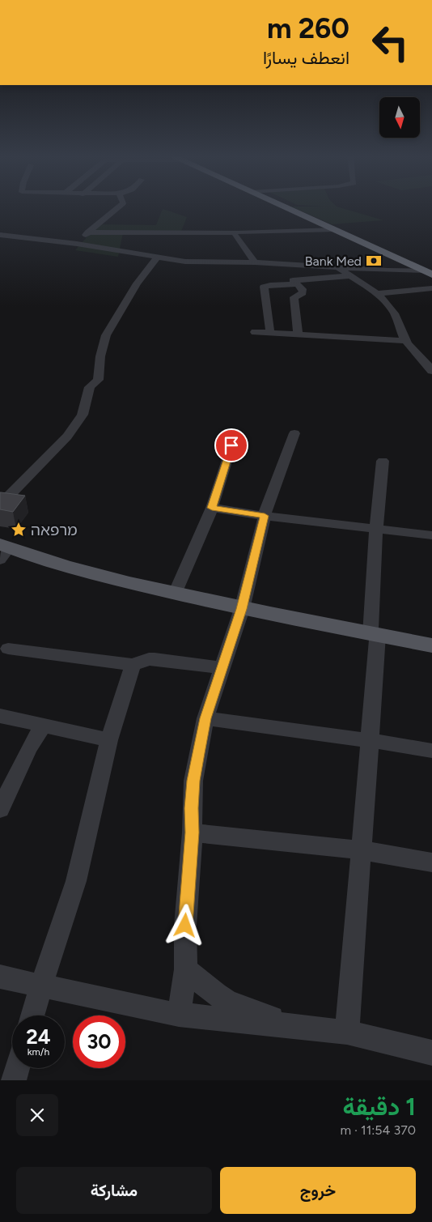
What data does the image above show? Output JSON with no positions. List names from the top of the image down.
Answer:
{
  "places": {
    "bank": ["Bank Med"],
    "place": ["מרפאה"]
  },
  "north": "bottom",
  "page": {
    "turn": ["260 m", "انعطف يسارًا"],
    "speed": "24 km/h",
    "limit": "30",
    "heading": ["1 دقيقة", "370 m · 11:54"],
    "buttons": ["خروج", "مشاركة"]
  }
}
